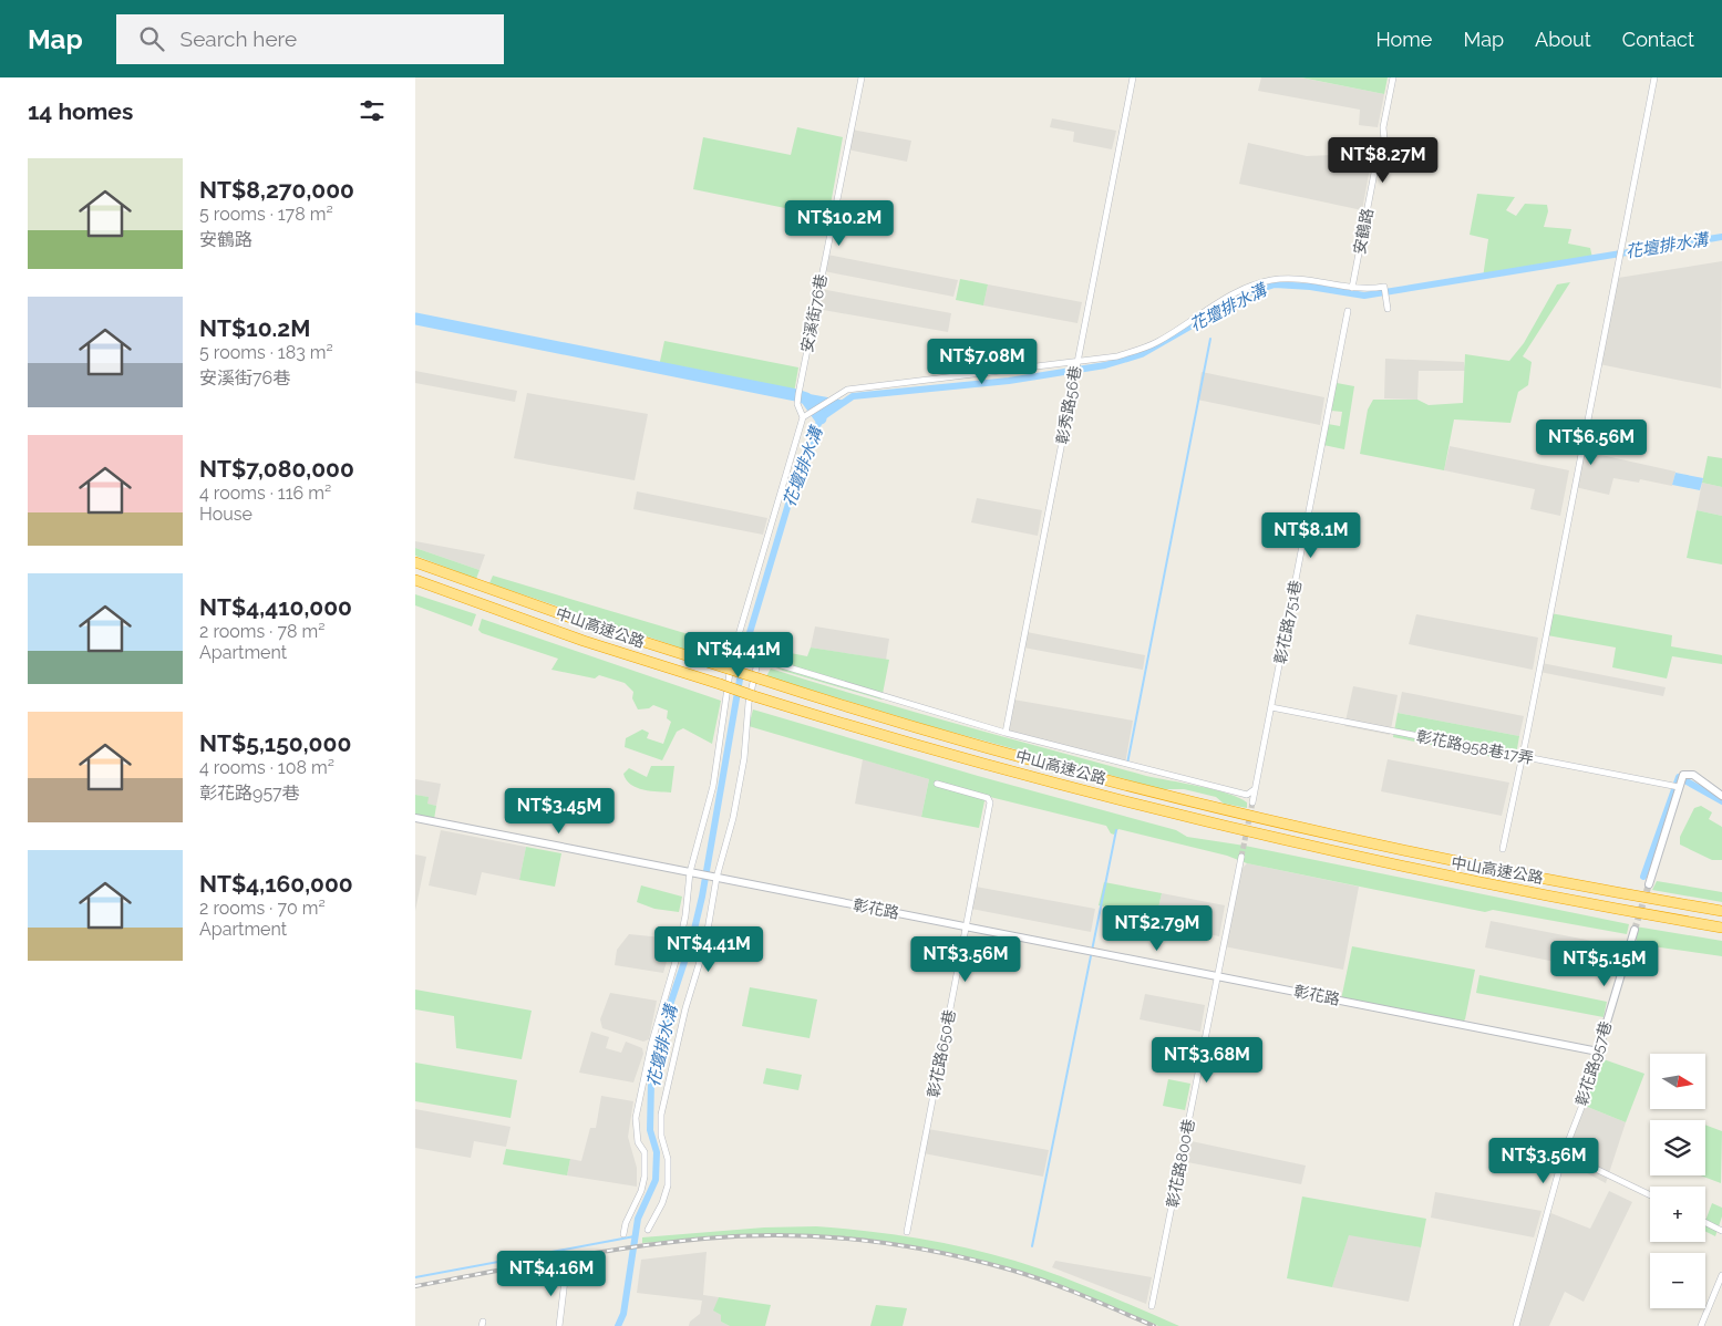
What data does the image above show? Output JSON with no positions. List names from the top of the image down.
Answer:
{
  "streets": {
    "highway": ["中山高速公路"],
    "street": [
      "安鶴路",
      "安溪街76巷",
      "彰秀路56巷",
      "彰花路751巷",
      "彰花路958巷17弄",
      "彰花路",
      "彰花路650巷",
      "彰花路957巷",
      "彰花路800巷"
    ]
  },
  "crossings": [
    ["彰花路751巷", "彰花路958巷17弄"],
    ["彰花路", "彰花路650巷"],
    ["彰花路", "彰花路957巷"],
    ["彰花路", "彰花路800巷"]
  ],
  "water": ["花壇排水溝"],
  "north": "right",
  "page": {
    "header": "Map",
    "search": "Search here",
    "nav": [
      "Home",
      "Map",
      "About",
      "Contact"
    ],
    "heading": "14 homes",
    "price": [
      "NT$8.27M",
      "NT$10.2M",
      "NT$7.08M",
      "NT$6.56M",
      "NT$8.1M",
      "NT$4.41M",
      "NT$3.45M",
      "NT$2.79M",
      "NT$4.41M",
      "NT$3.56M",
      "NT$5.15M",
      "NT$3.68M",
      "NT$3.56M",
      "NT$4.16M"
    ],
    "list": [
      {
        "name": "NT$8,270,000",
        "note": "5 rooms · 178 m² · 安鶴路"
      },
      {
        "name": "NT$10.2M",
        "note": "5 rooms · 183 m² · 安溪街76巷"
      },
      {
        "name": "NT$7,080,000",
        "note": "4 rooms · 116 m² · House"
      },
      {
        "name": "NT$4,410,000",
        "note": "2 rooms · 78 m² · Apartment"
      },
      {
        "name": "NT$5,150,000",
        "note": "4 rooms · 108 m² · 彰花路957巷"
      },
      {
        "name": "NT$4,160,000",
        "note": "2 rooms · 70 m² · Apartment"
      }
    ],
    "map_buttons": ["+", "−"]
  }
}
